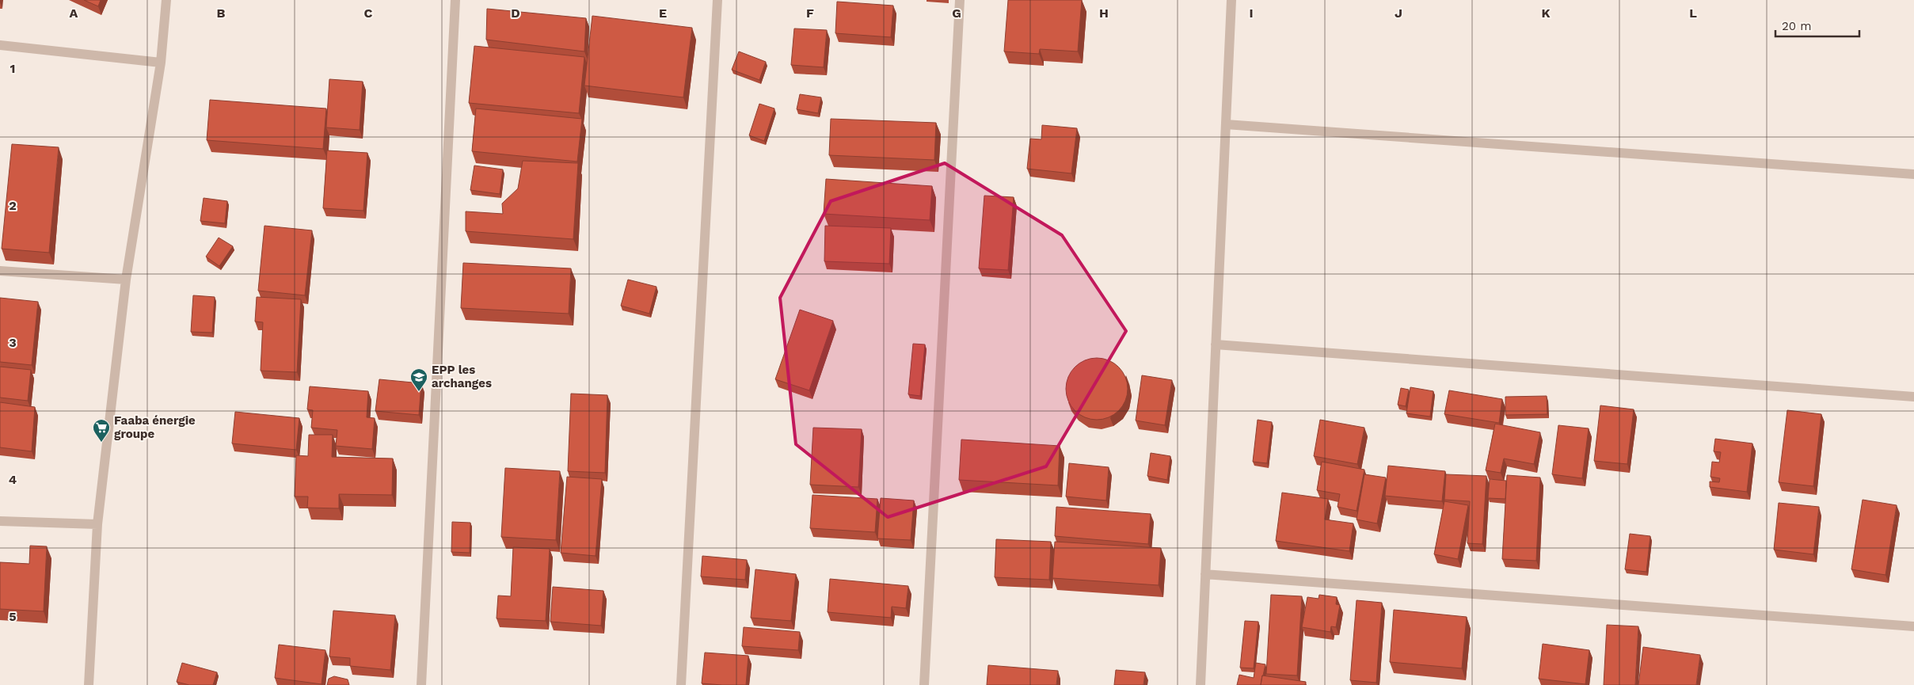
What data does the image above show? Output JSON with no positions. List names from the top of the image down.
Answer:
{
  "places": {
    "school or university": ["EPP les archanges"],
    "supermarket": ["Faaba énergie groupe"]
  },
  "scale_bar": "20 m",
  "grid": {
    "columns": [
      "A",
      "B",
      "C",
      "D",
      "E",
      "F",
      "G",
      "H",
      "I",
      "J",
      "K",
      "L"
    ],
    "rows": [
      "1",
      "2",
      "3",
      "4",
      "5"
    ]
  }
}
